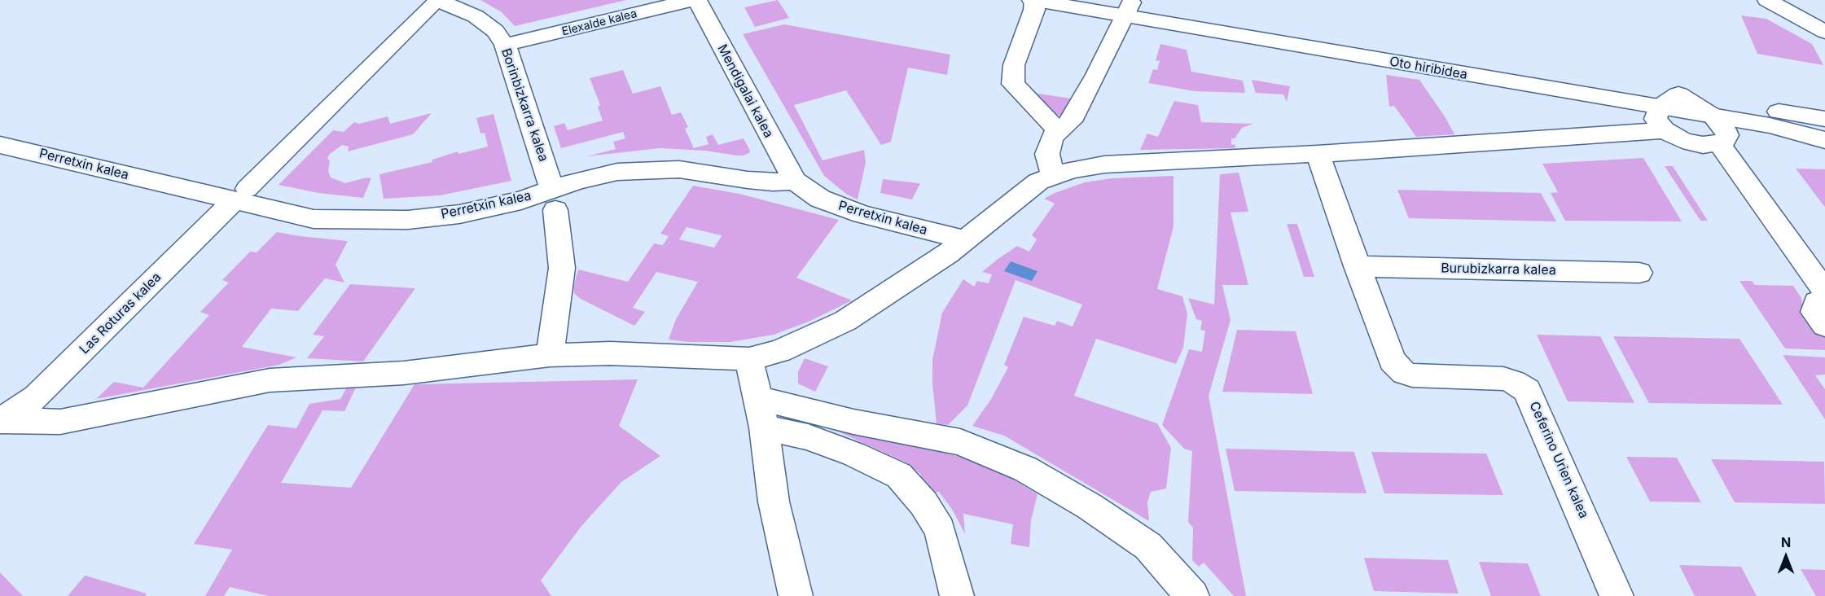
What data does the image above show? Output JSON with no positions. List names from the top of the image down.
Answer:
{
  "streets": {
    "street": [
      "Elexalde kalea",
      "Oto hiribidea",
      "Mendigalai kalea",
      "Borinbizkarra kalea",
      "Perretxin kalea",
      "Burubizkarra kalea",
      "Las Roturas kalea",
      "Ceferino Urien kalea"
    ]
  },
  "crossings": [
    ["Elexalde kalea", "Mendigalai kalea"],
    ["Elexalde kalea", "Borinbizkarra kalea"],
    ["Mendigalai kalea", "Perretxin kalea"],
    ["Borinbizkarra kalea", "Perretxin kalea"],
    ["Borinbizkarra kalea", "Las Roturas kalea"],
    ["Perretxin kalea", "Las Roturas kalea"],
    ["Burubizkarra kalea", "Ceferino Urien kalea"]
  ],
  "north": "top"
}
